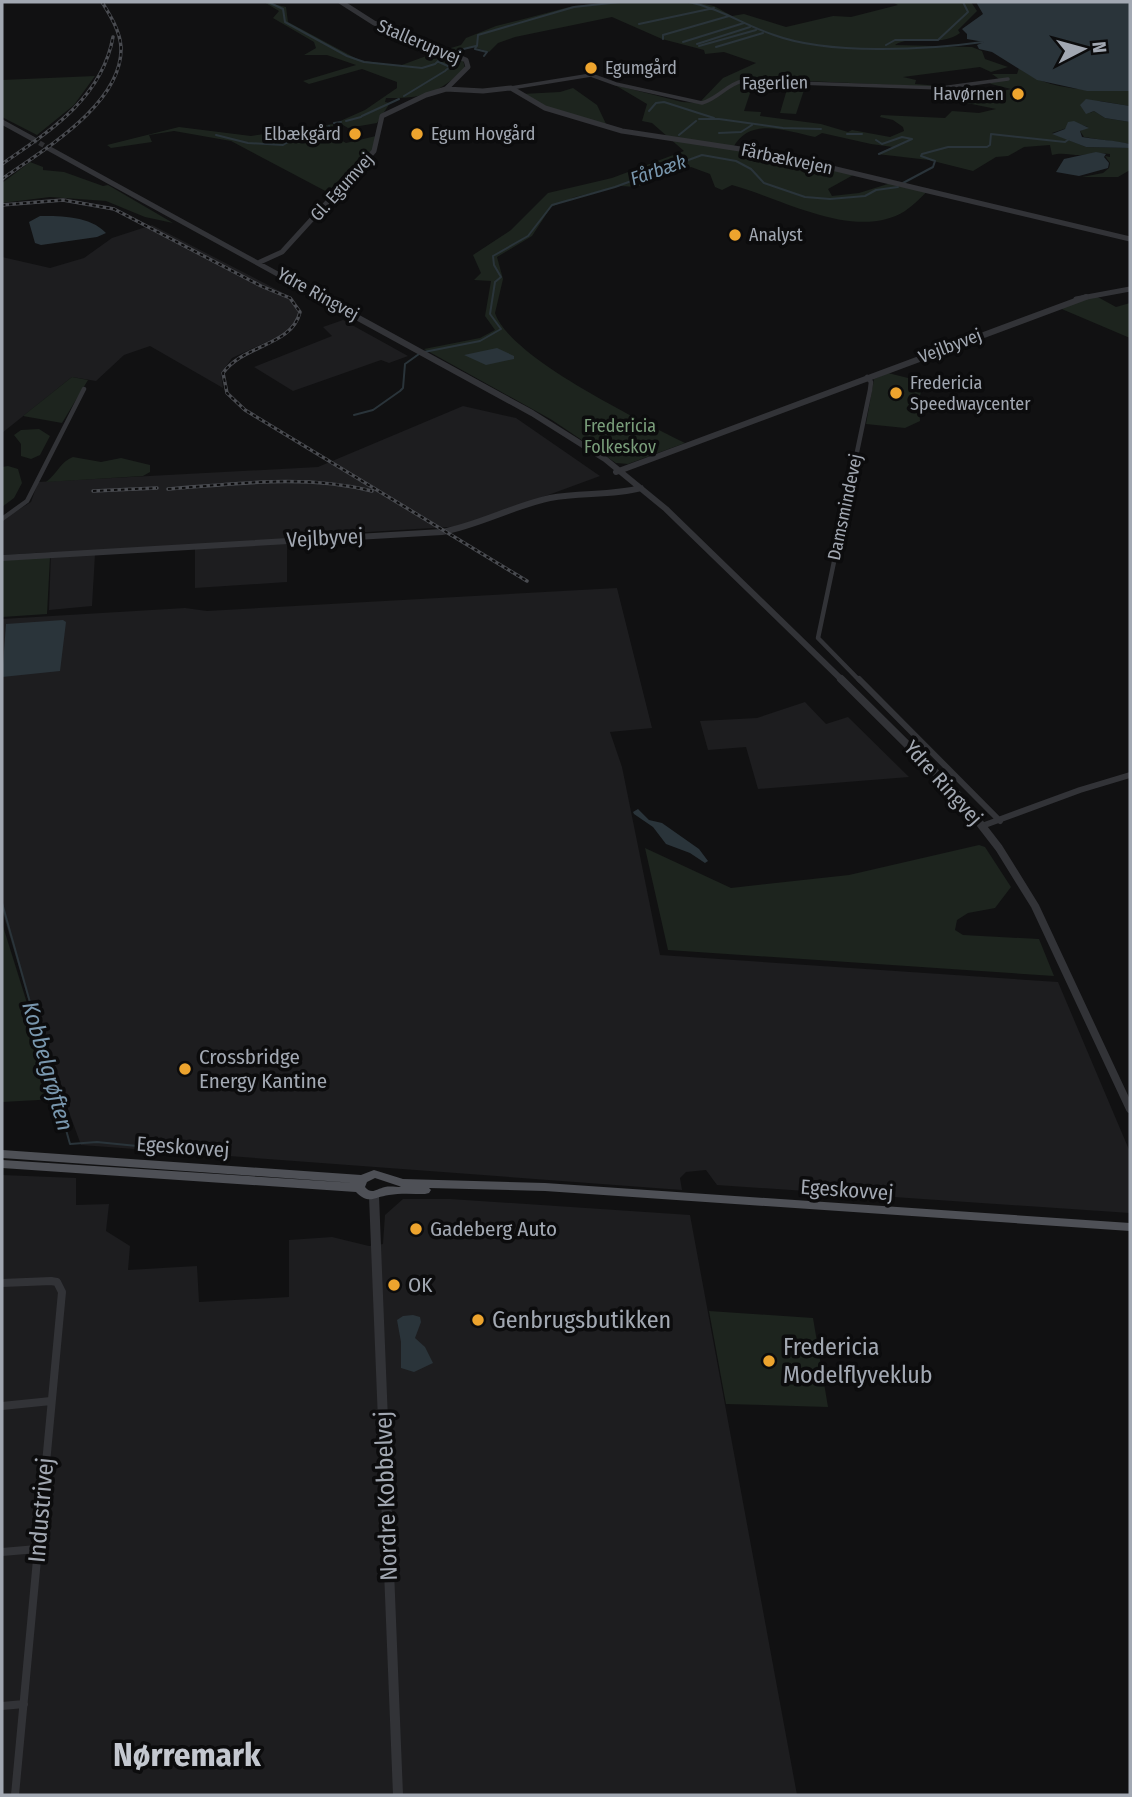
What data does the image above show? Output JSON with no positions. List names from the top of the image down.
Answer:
{
  "streets": {
    "main road": ["Egeskovvej"],
    "street": [
      "Stallerupvej",
      "Fagerlien",
      "Fårbækvejen",
      "Gl. Egumvej",
      "Ydre Ringvej",
      "Vejlbyvej",
      "Damsmindevej",
      "Nordre Kobbelvej",
      "Industrivej"
    ]
  },
  "crossings": [
    ["Stallerupvej", "Gl. Egumvej"],
    ["Fagerlien", "Fårbækvejen"],
    ["Gl. Egumvej", "Ydre Ringvej"],
    ["Ydre Ringvej", "Vejlbyvej"],
    ["Vejlbyvej", "Damsmindevej"],
    ["Egeskovvej", "Nordre Kobbelvej"]
  ],
  "districts": ["Nørremark"],
  "water": ["Fårbæk", "Kobbelgrøften"],
  "parks": ["Fredericia Folkeskov"],
  "places": [
    "Egumgård",
    "Havørnen",
    "Elbækgård",
    "Egum Hovgård",
    "Analyst",
    "Fredericia Speedwaycenter",
    "Crossbridge Energy Kantine",
    "Gadeberg Auto",
    "OK",
    "Genbrugsbutikken",
    "Fredericia Modelflyveklub"
  ],
  "north": "right"
}
